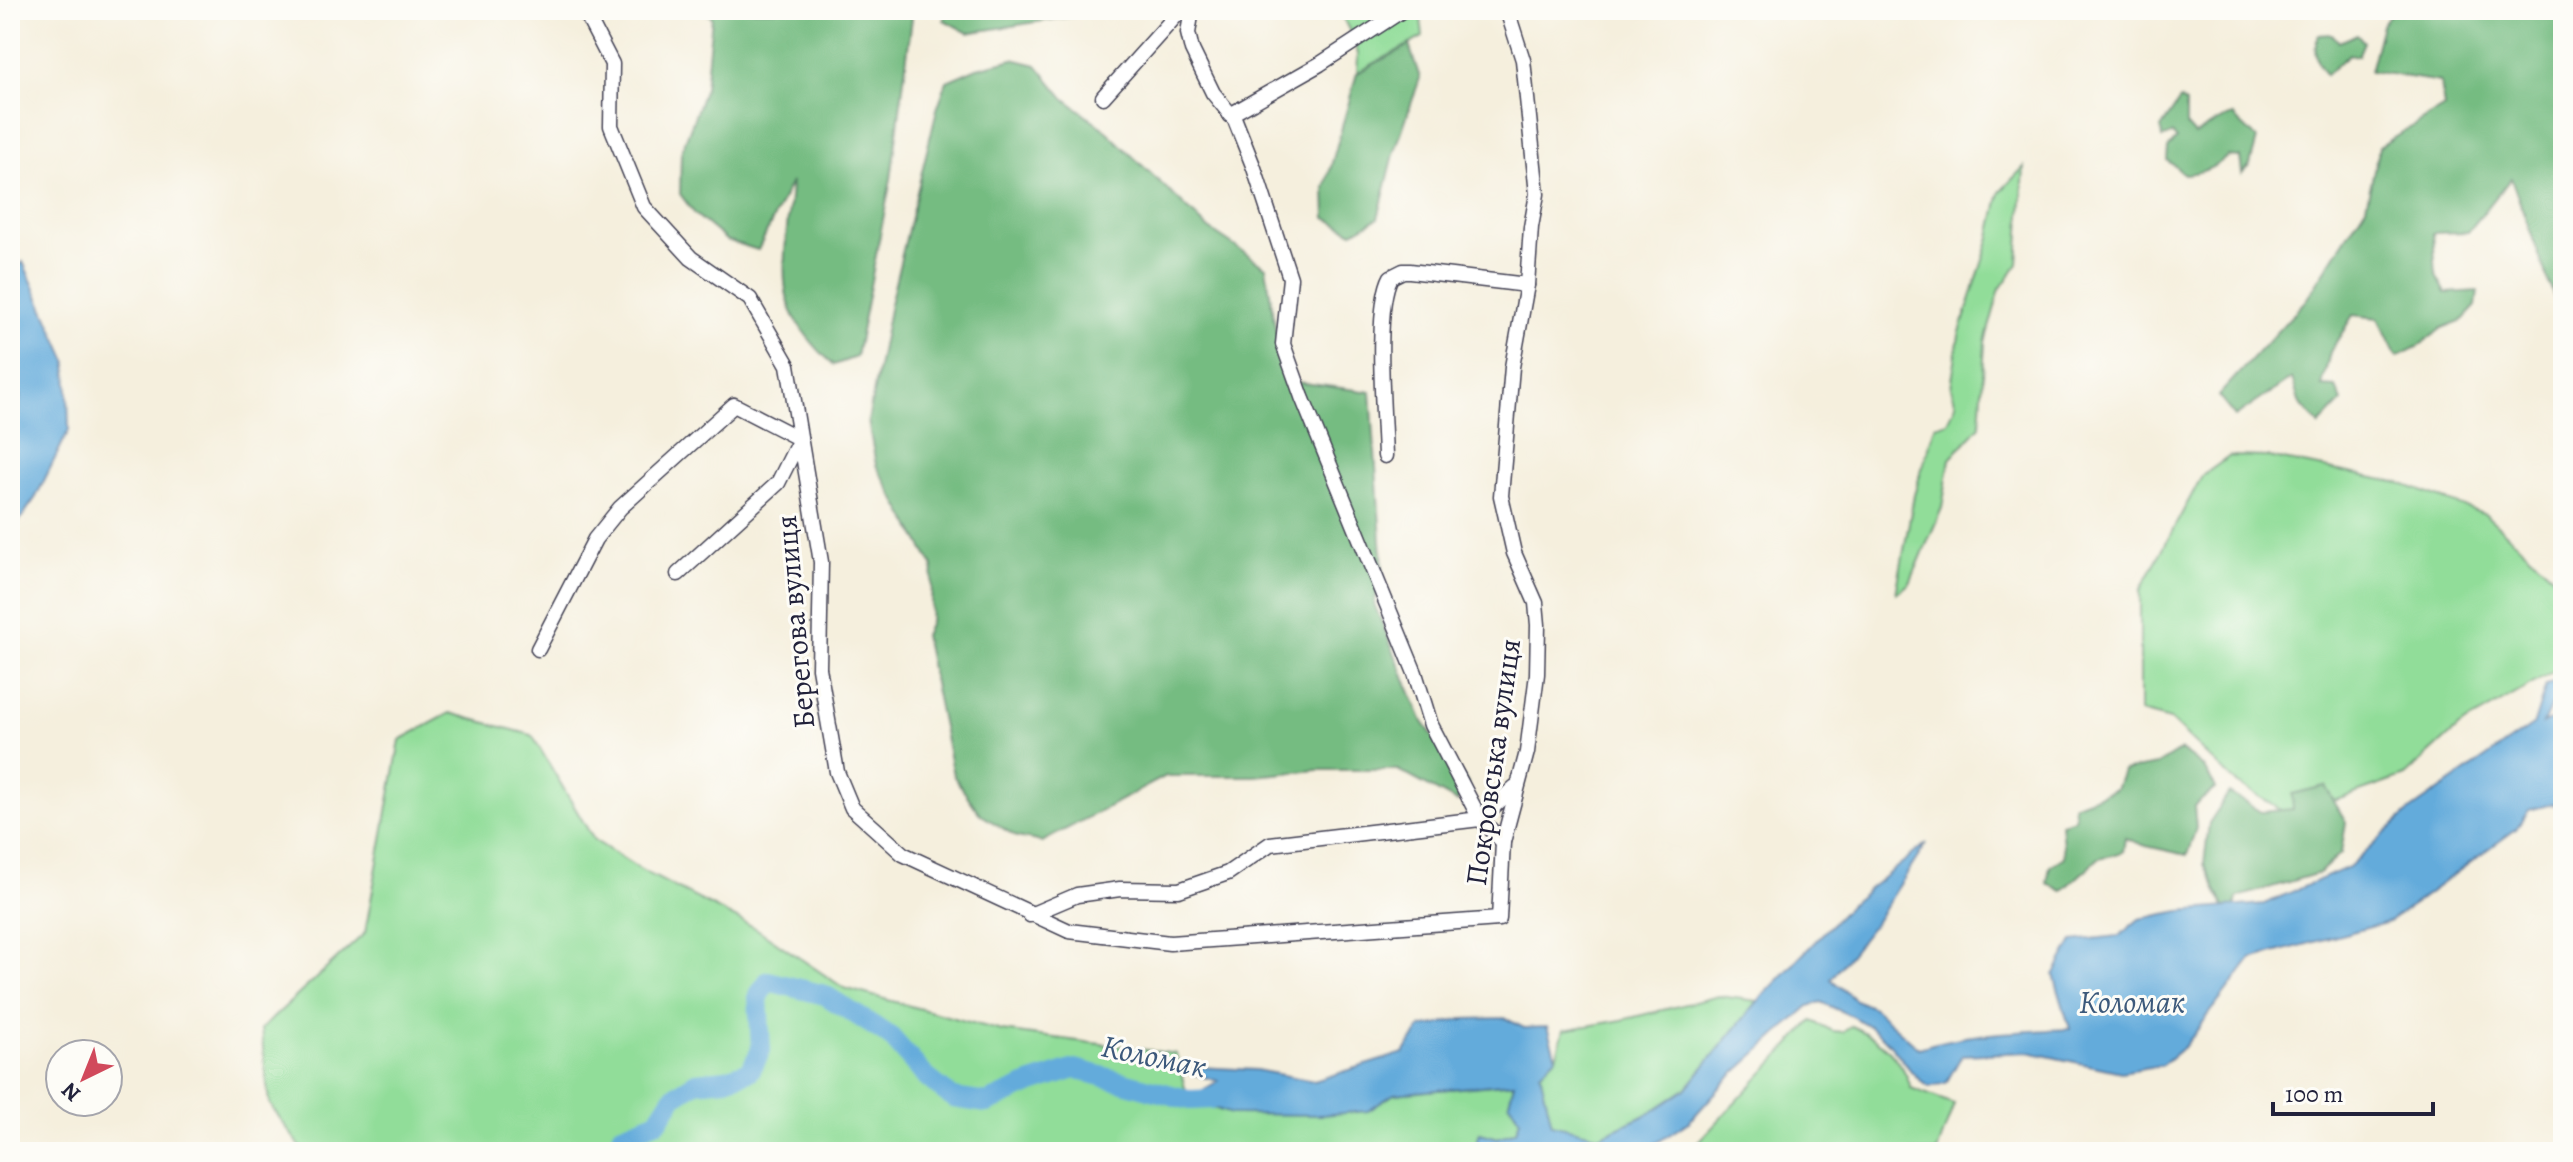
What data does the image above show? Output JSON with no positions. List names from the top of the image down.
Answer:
{
  "streets": {
    "street": ["Берегова вулиця", "Покровська вулиця"]
  },
  "crossings": [
    ["Берегова вулиця", "Покровська вулиця"]
  ],
  "water": ["Коломак"],
  "scale_bar": "100 m",
  "north": "bottom left"
}
